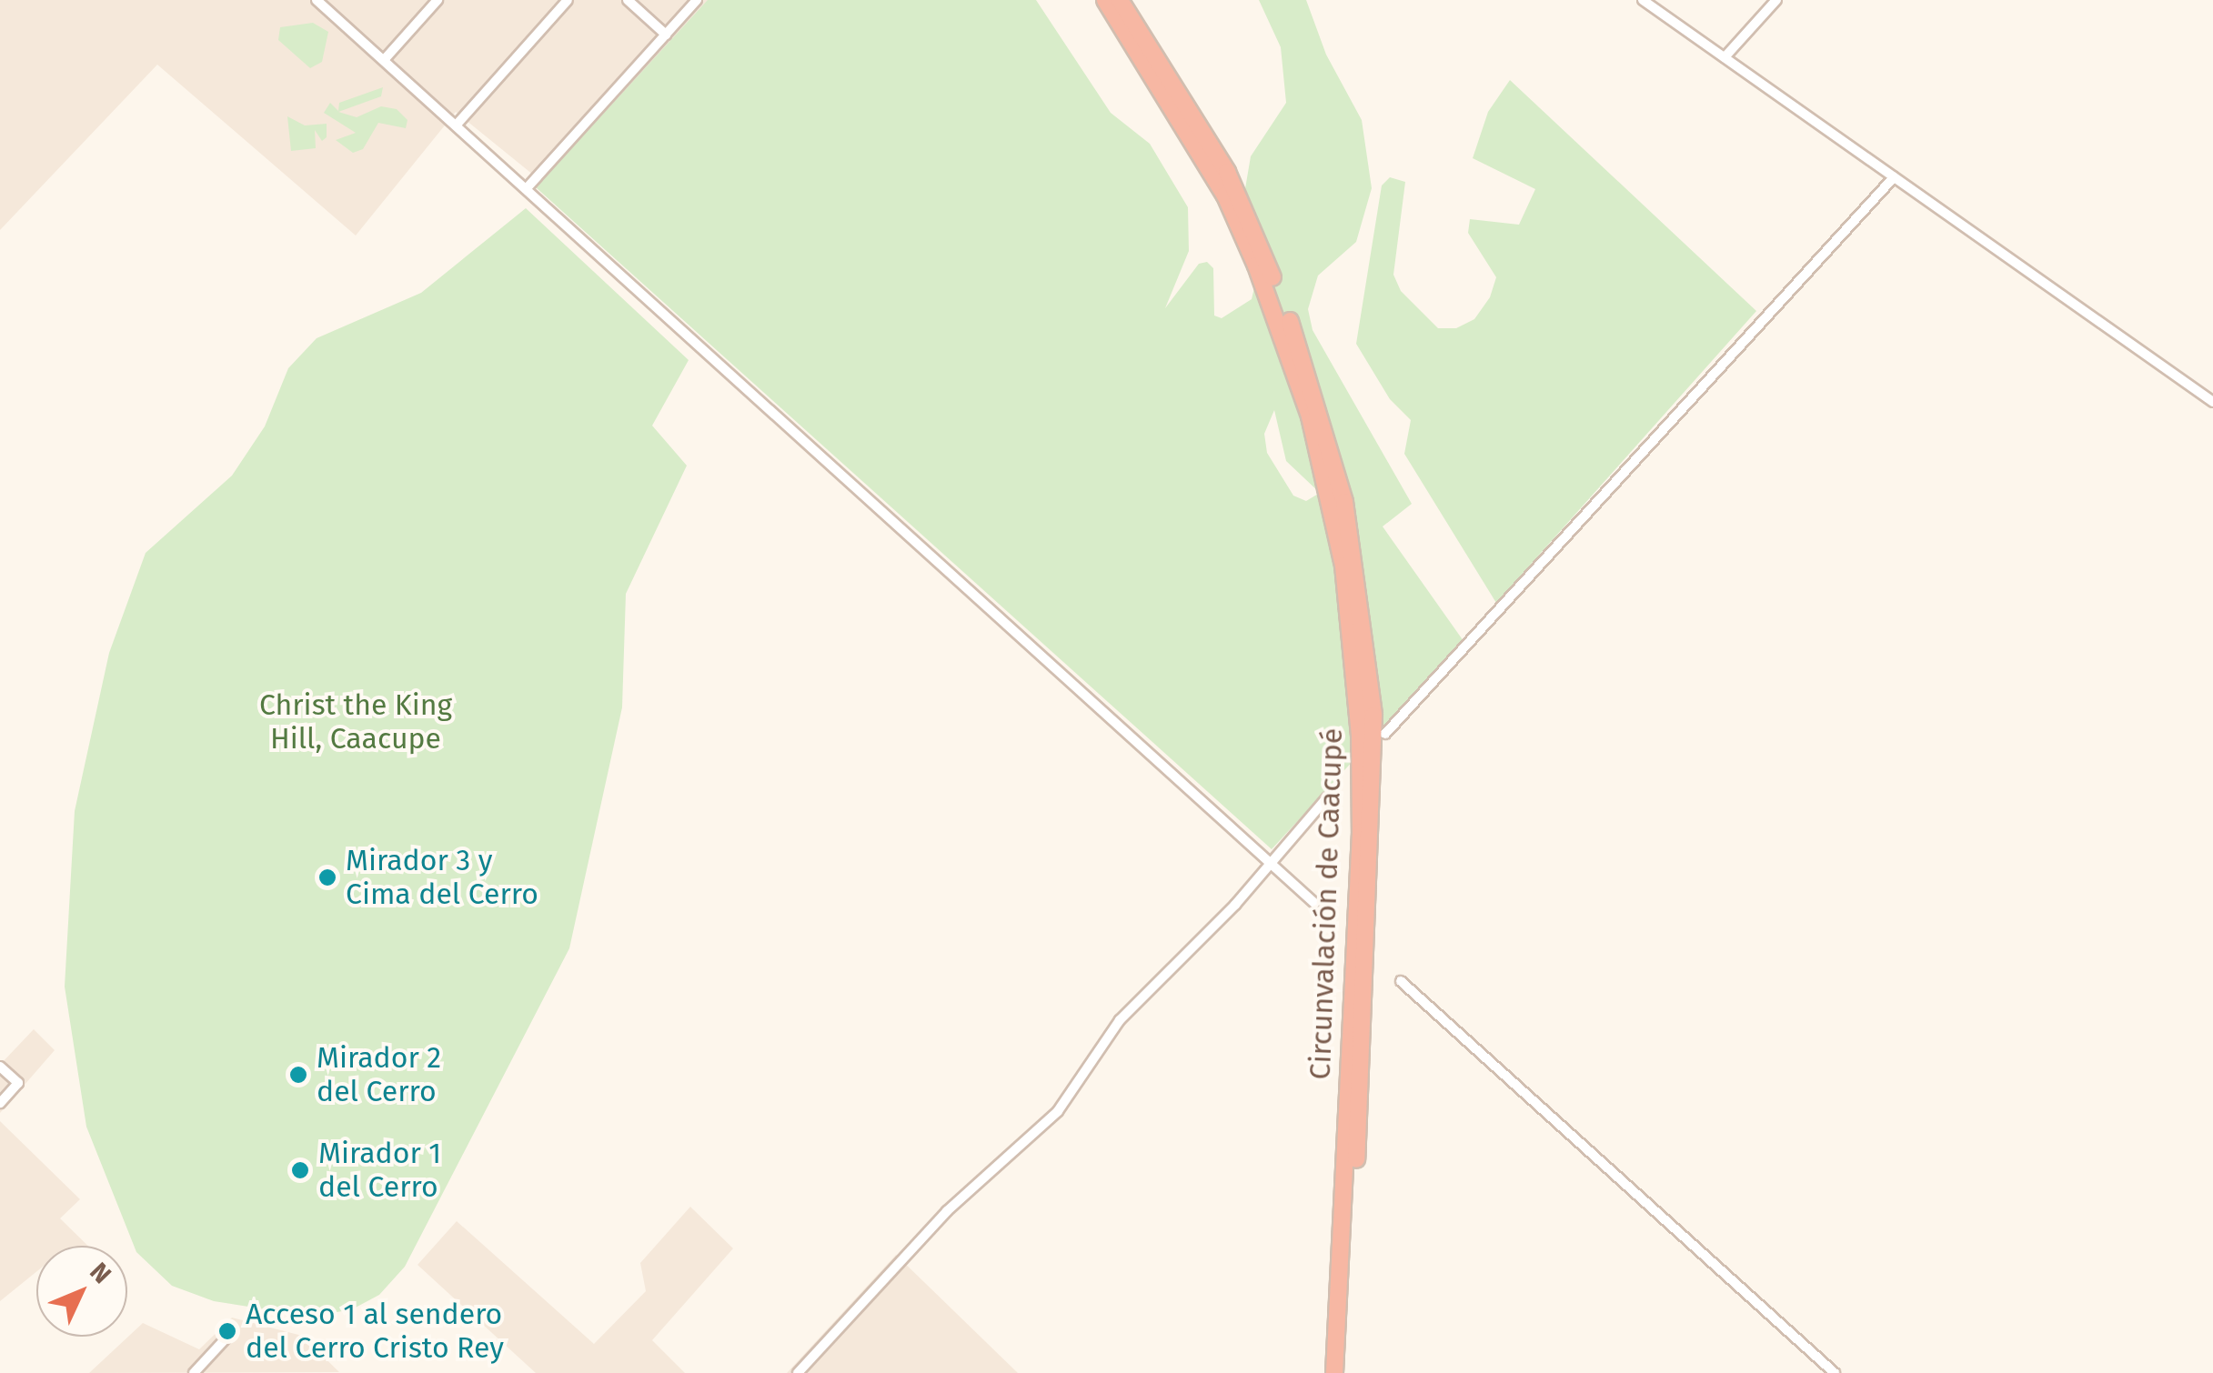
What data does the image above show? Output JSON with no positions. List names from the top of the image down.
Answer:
{
  "streets": {
    "highway": ["Circunvalación de Caacupé"]
  },
  "parks": ["Christ the King Hill, Caacupe"],
  "places": [
    "Mirador 3 y Cima del Cerro",
    "Mirador 2 del Cerro",
    "Mirador 1 del Cerro",
    "Acceso 1 al sendero del Cerro Cristo Rey"
  ],
  "north": "top right"
}
